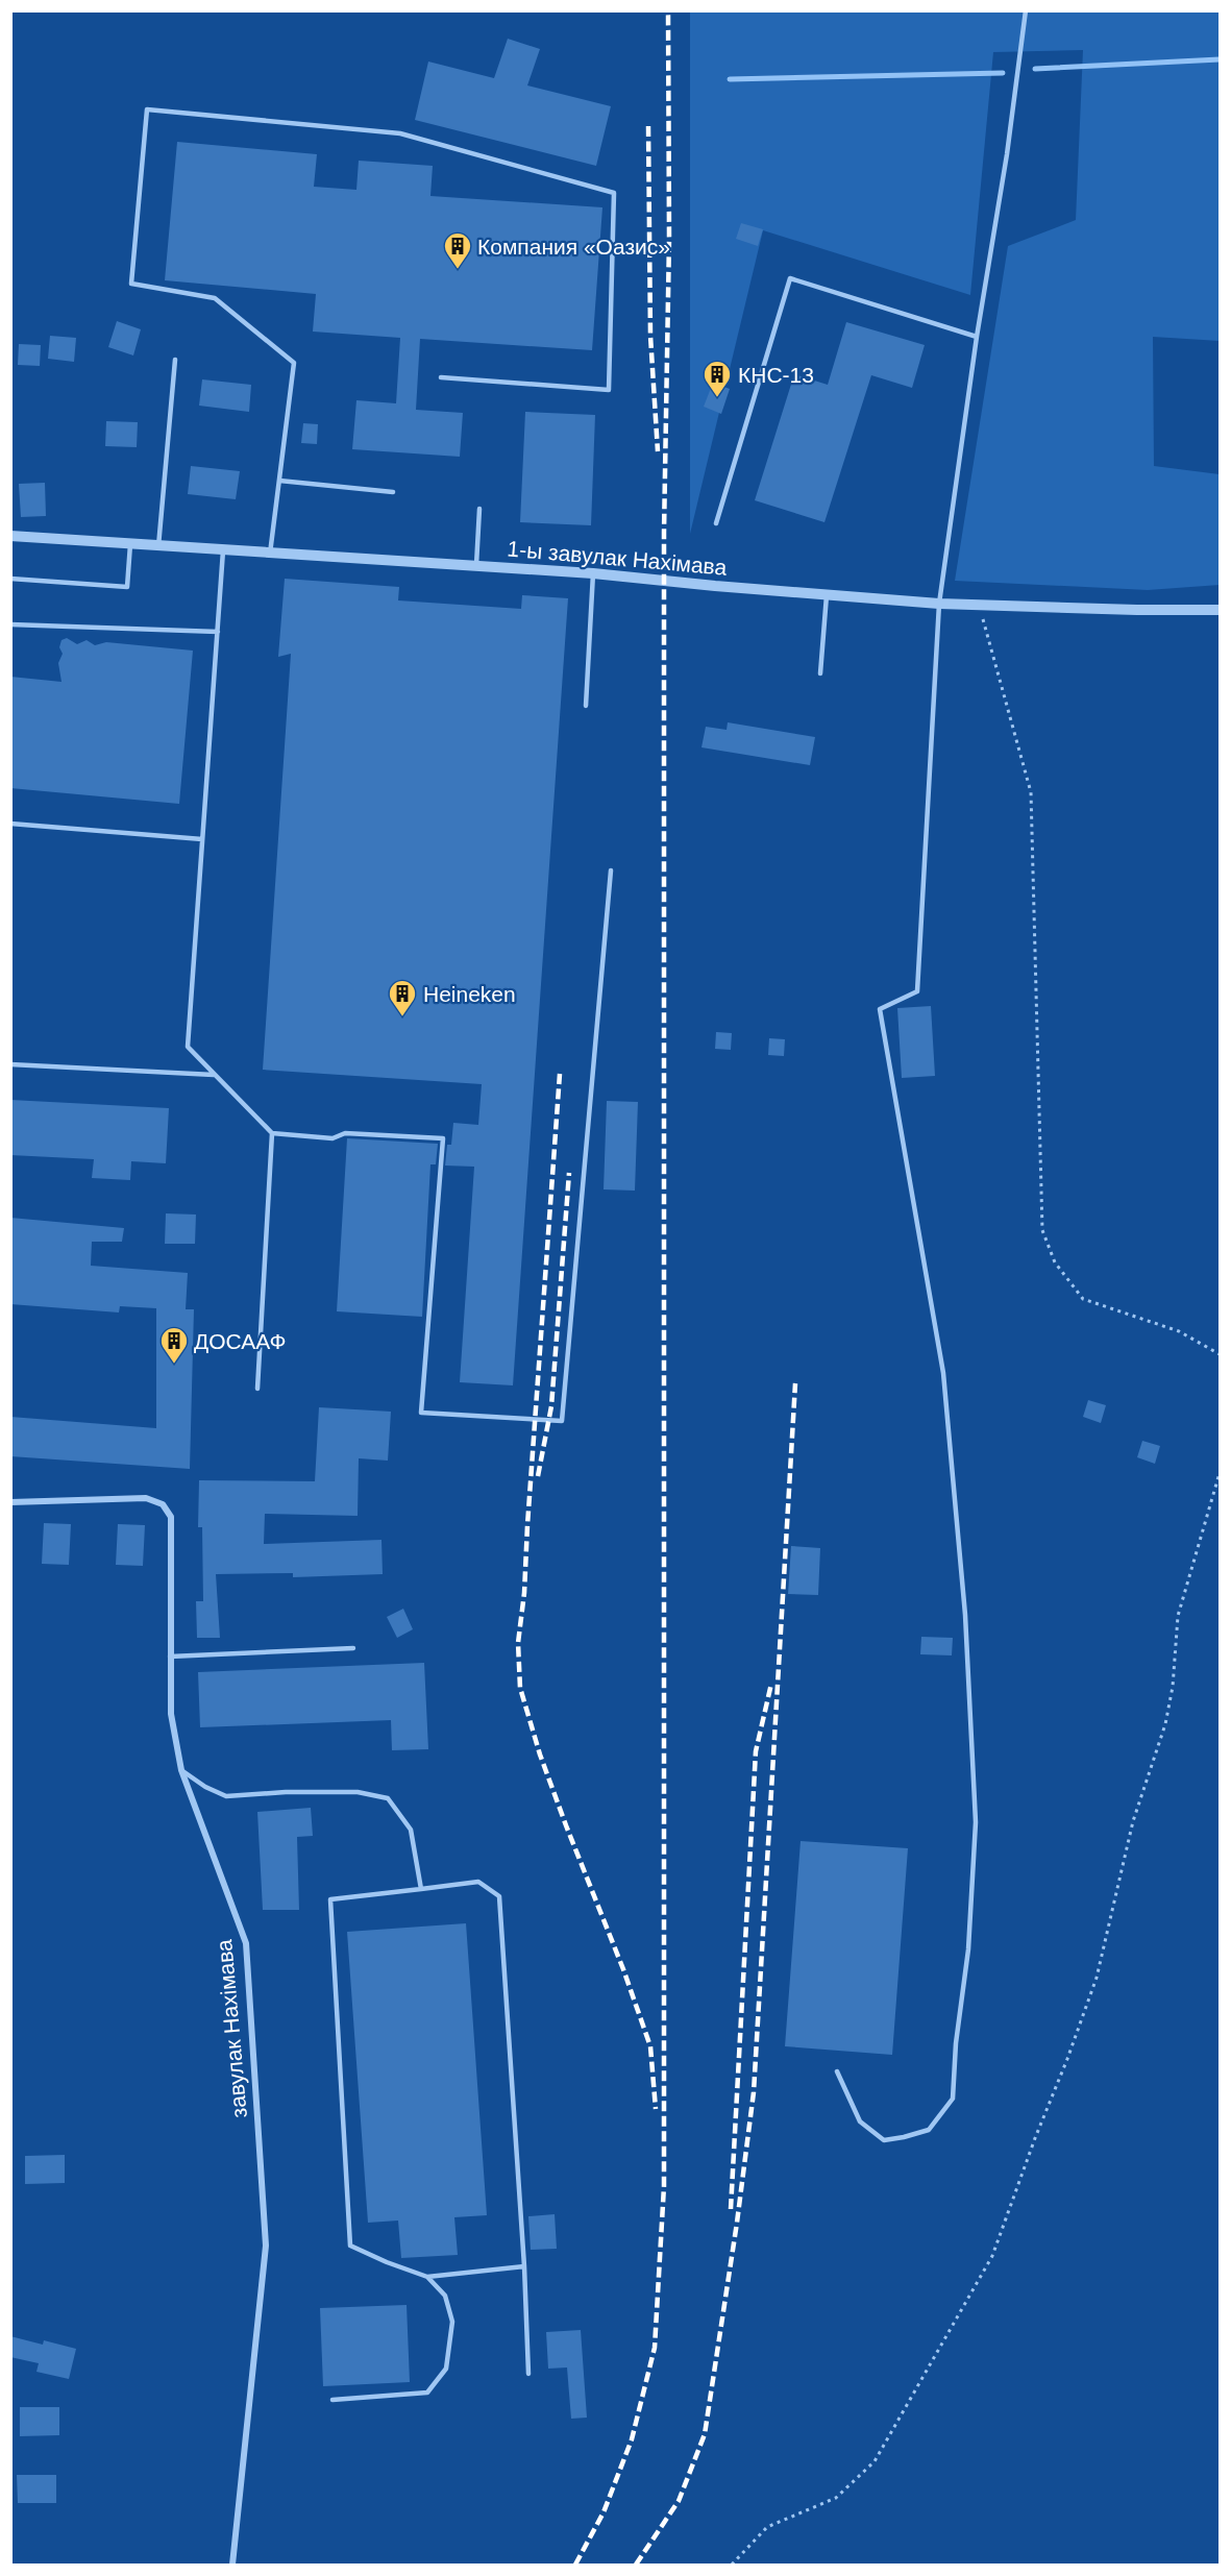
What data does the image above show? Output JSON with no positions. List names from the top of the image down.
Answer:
{
  "streets": {
    "street": ["1-ы завулак Нахімава", "завулак Нахімава"]
  },
  "places": {
    "building": [
      "Компания «Оазис»",
      "КНС-13",
      "Heineken",
      "ДОСААФ"
    ]
  }
}
